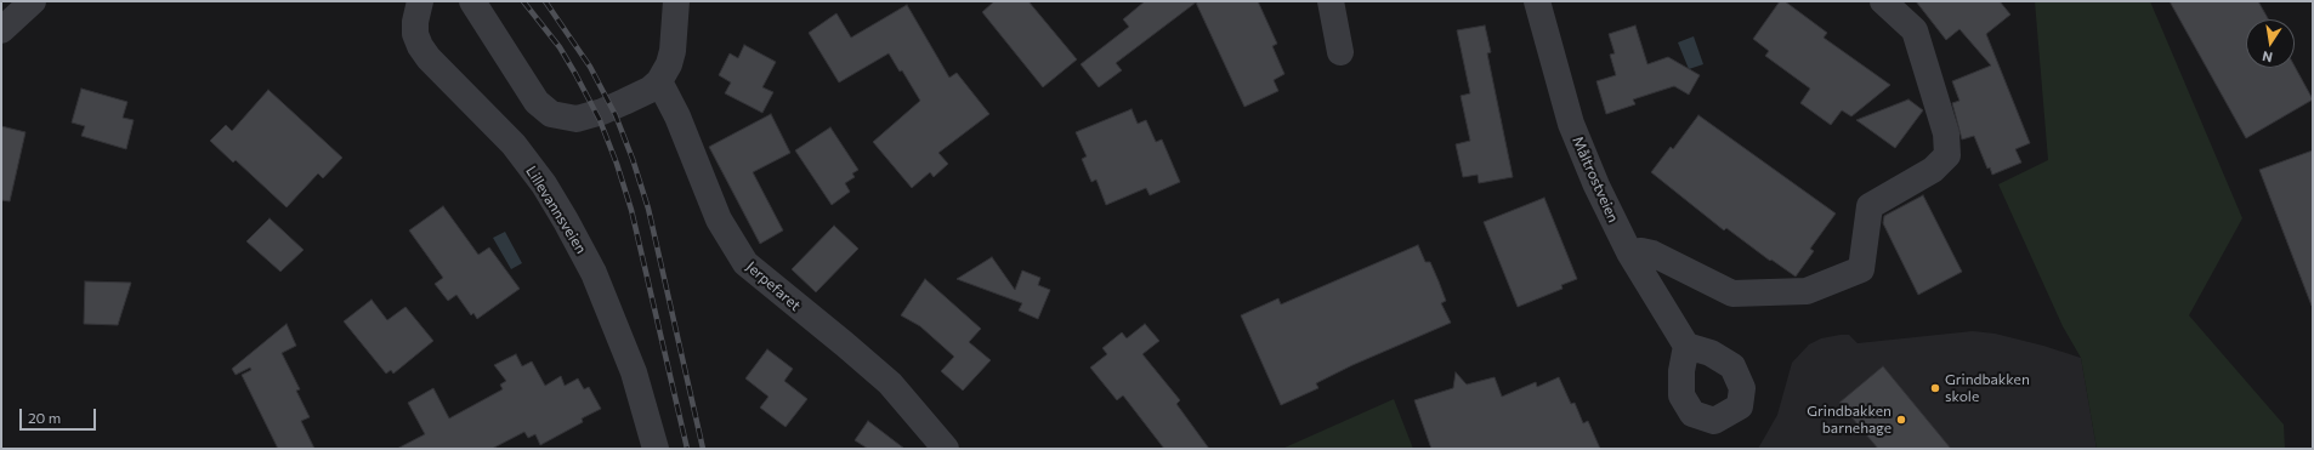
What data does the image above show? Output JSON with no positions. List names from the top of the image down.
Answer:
{
  "streets": {
    "street": ["Måltrostveien", "Lillevannsveien", "Jerpefaret"]
  },
  "places": ["Grindbakken skole", "Grindbakken barnehage"],
  "scale_bar": "20 m",
  "north": "bottom"
}
